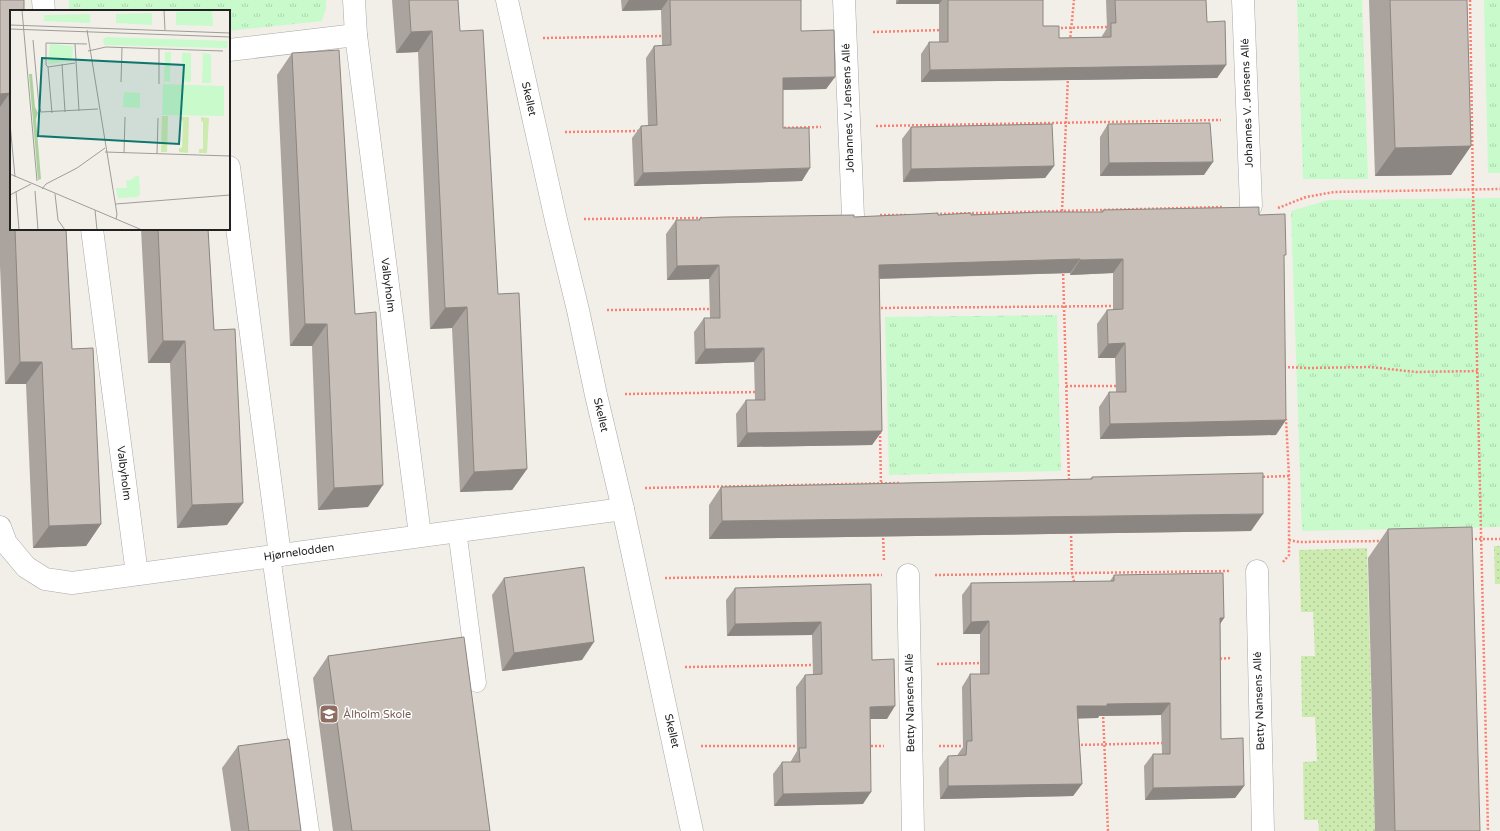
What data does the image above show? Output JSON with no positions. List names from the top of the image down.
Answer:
{
  "streets": {
    "street": [
      "Skellet",
      "Johannes V. Jensens Allé",
      "Valbyholm",
      "Hjørnelodden",
      "Betty Nansens Allé"
    ]
  },
  "crossings": [
    ["Skellet", "Hjørnelodden"],
    ["Valbyholm", "Hjørnelodden"]
  ],
  "places": {
    "school or university": ["Ålholm Skole"]
  }
}
